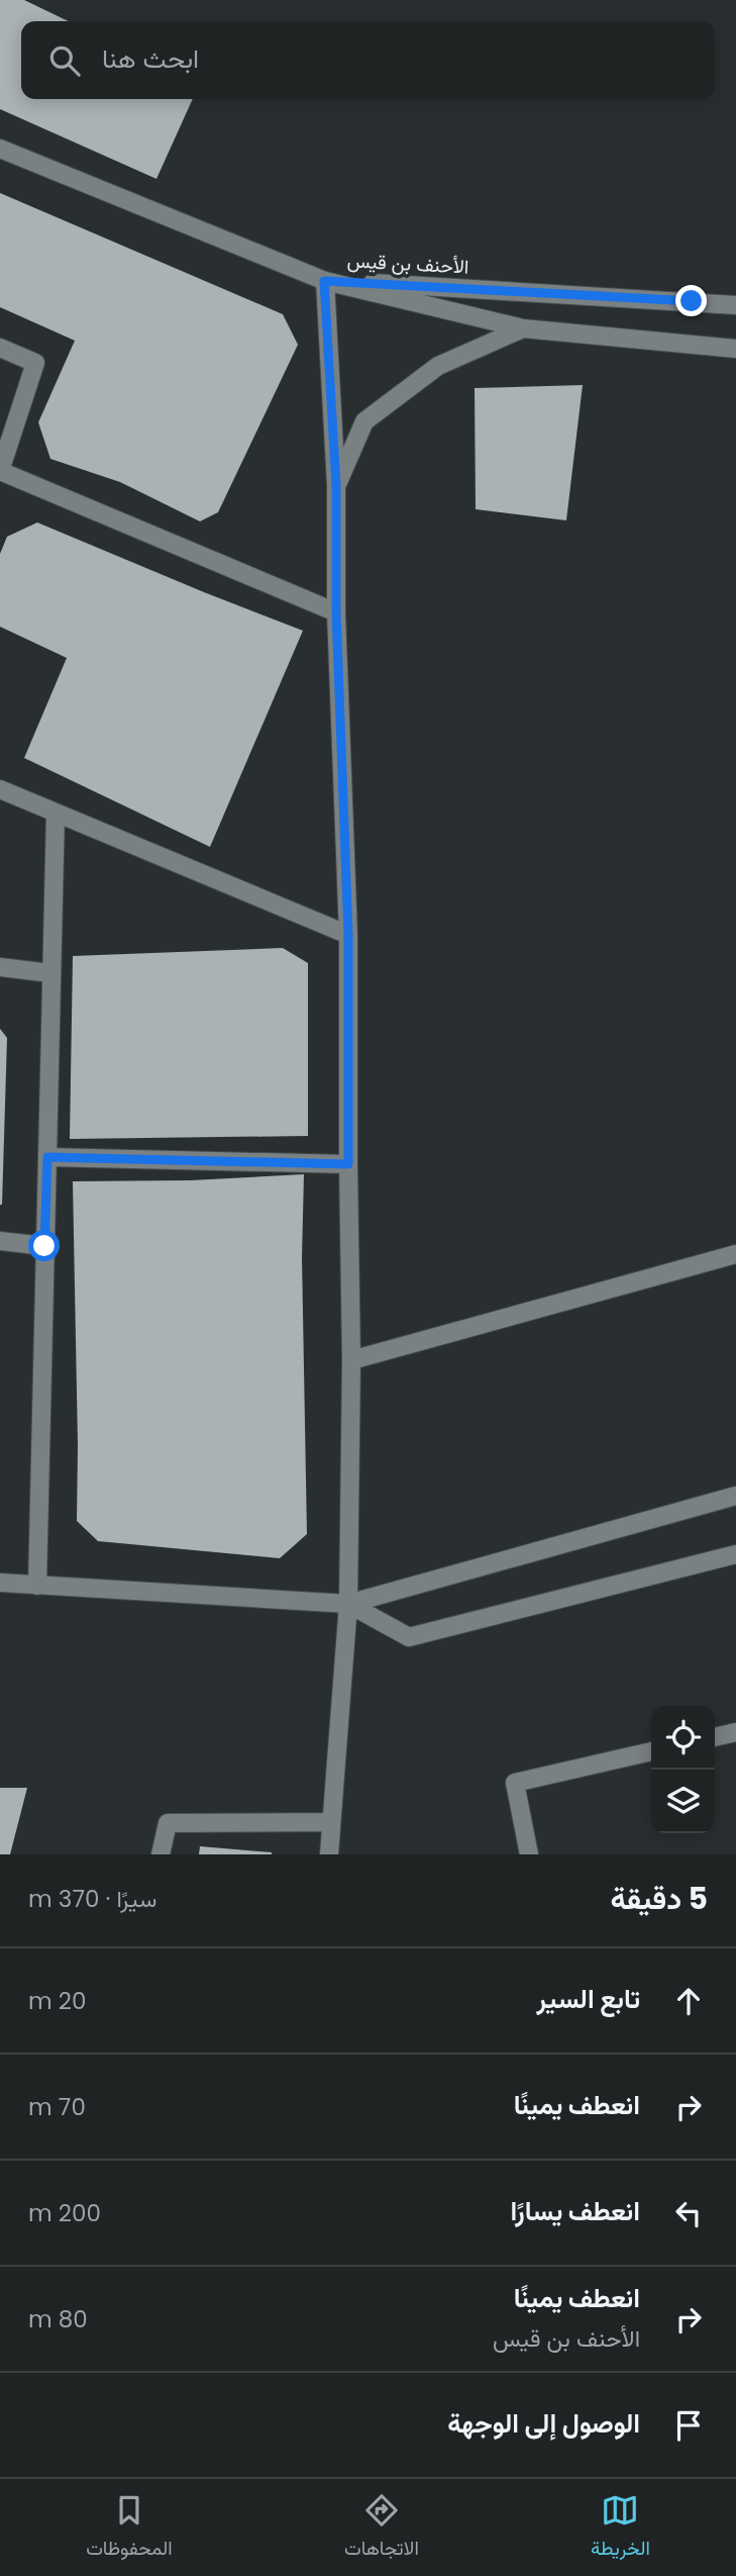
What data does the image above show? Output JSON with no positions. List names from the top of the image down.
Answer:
{
  "streets": {
    "street": ["الأحنف بن قيس"]
  },
  "page": {
    "search": "ابحث هنا",
    "heading": ["5 دقيقة", "سيرًا · 370 m"],
    "list": [
      ["تابع السير", "20 m"],
      ["انعطف يمينًا", "70 m"],
      ["انعطف يسارًا", "200 m"],
      ["انعطف يمينًا", "الأحنف بن قيس", "80 m"],
      "الوصول إلى الوجهة"
    ],
    "nav": ["الخريطة", "الاتجاهات", "المحفوظات"]
  }
}
